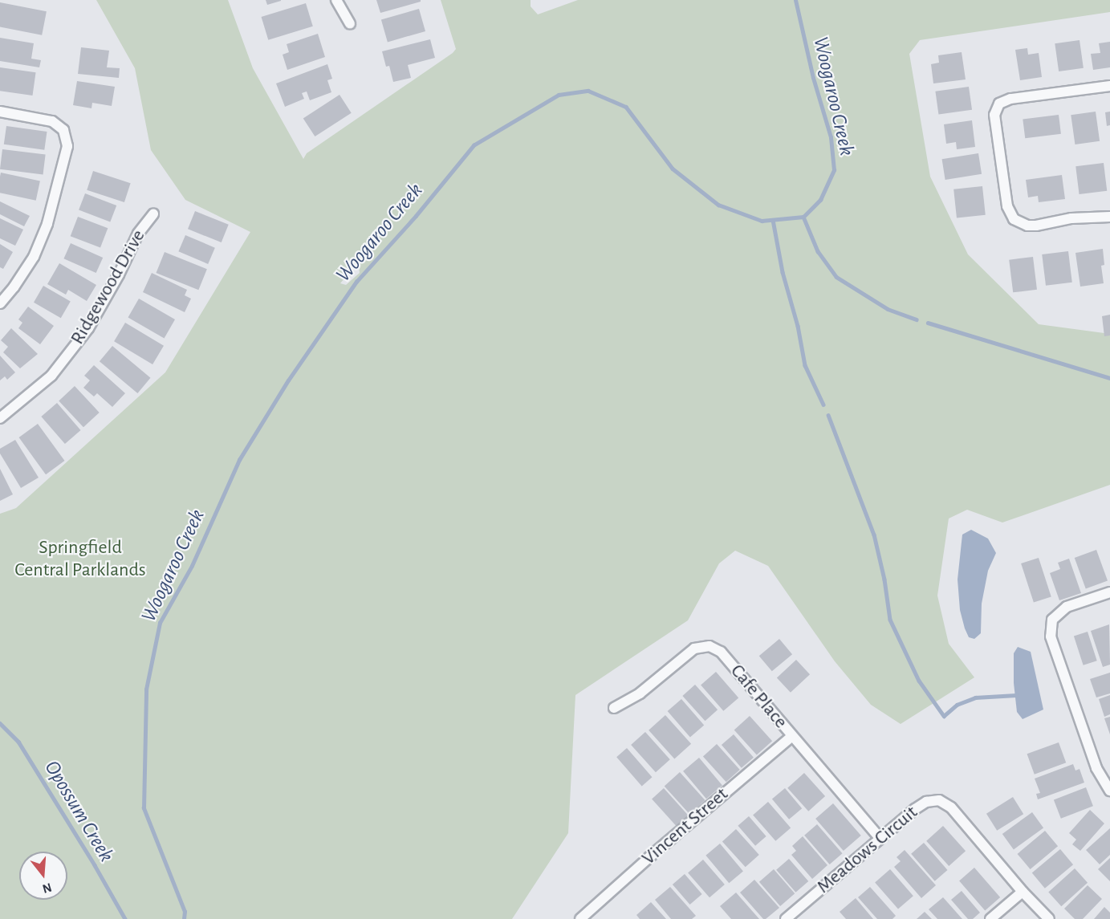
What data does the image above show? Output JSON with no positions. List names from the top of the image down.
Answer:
{
  "streets": {
    "street": [
      "Ridgewood Drive",
      "Cafe Place",
      "Vincent Street",
      "Meadows Circuit"
    ]
  },
  "crossings": [
    ["Cafe Place", "Vincent Street"],
    ["Cafe Place", "Meadows Circuit"]
  ],
  "water": ["Woogaroo Creek", "Opossum Creek"],
  "parks": ["Springfield Central Parklands"],
  "north": "bottom"
}
